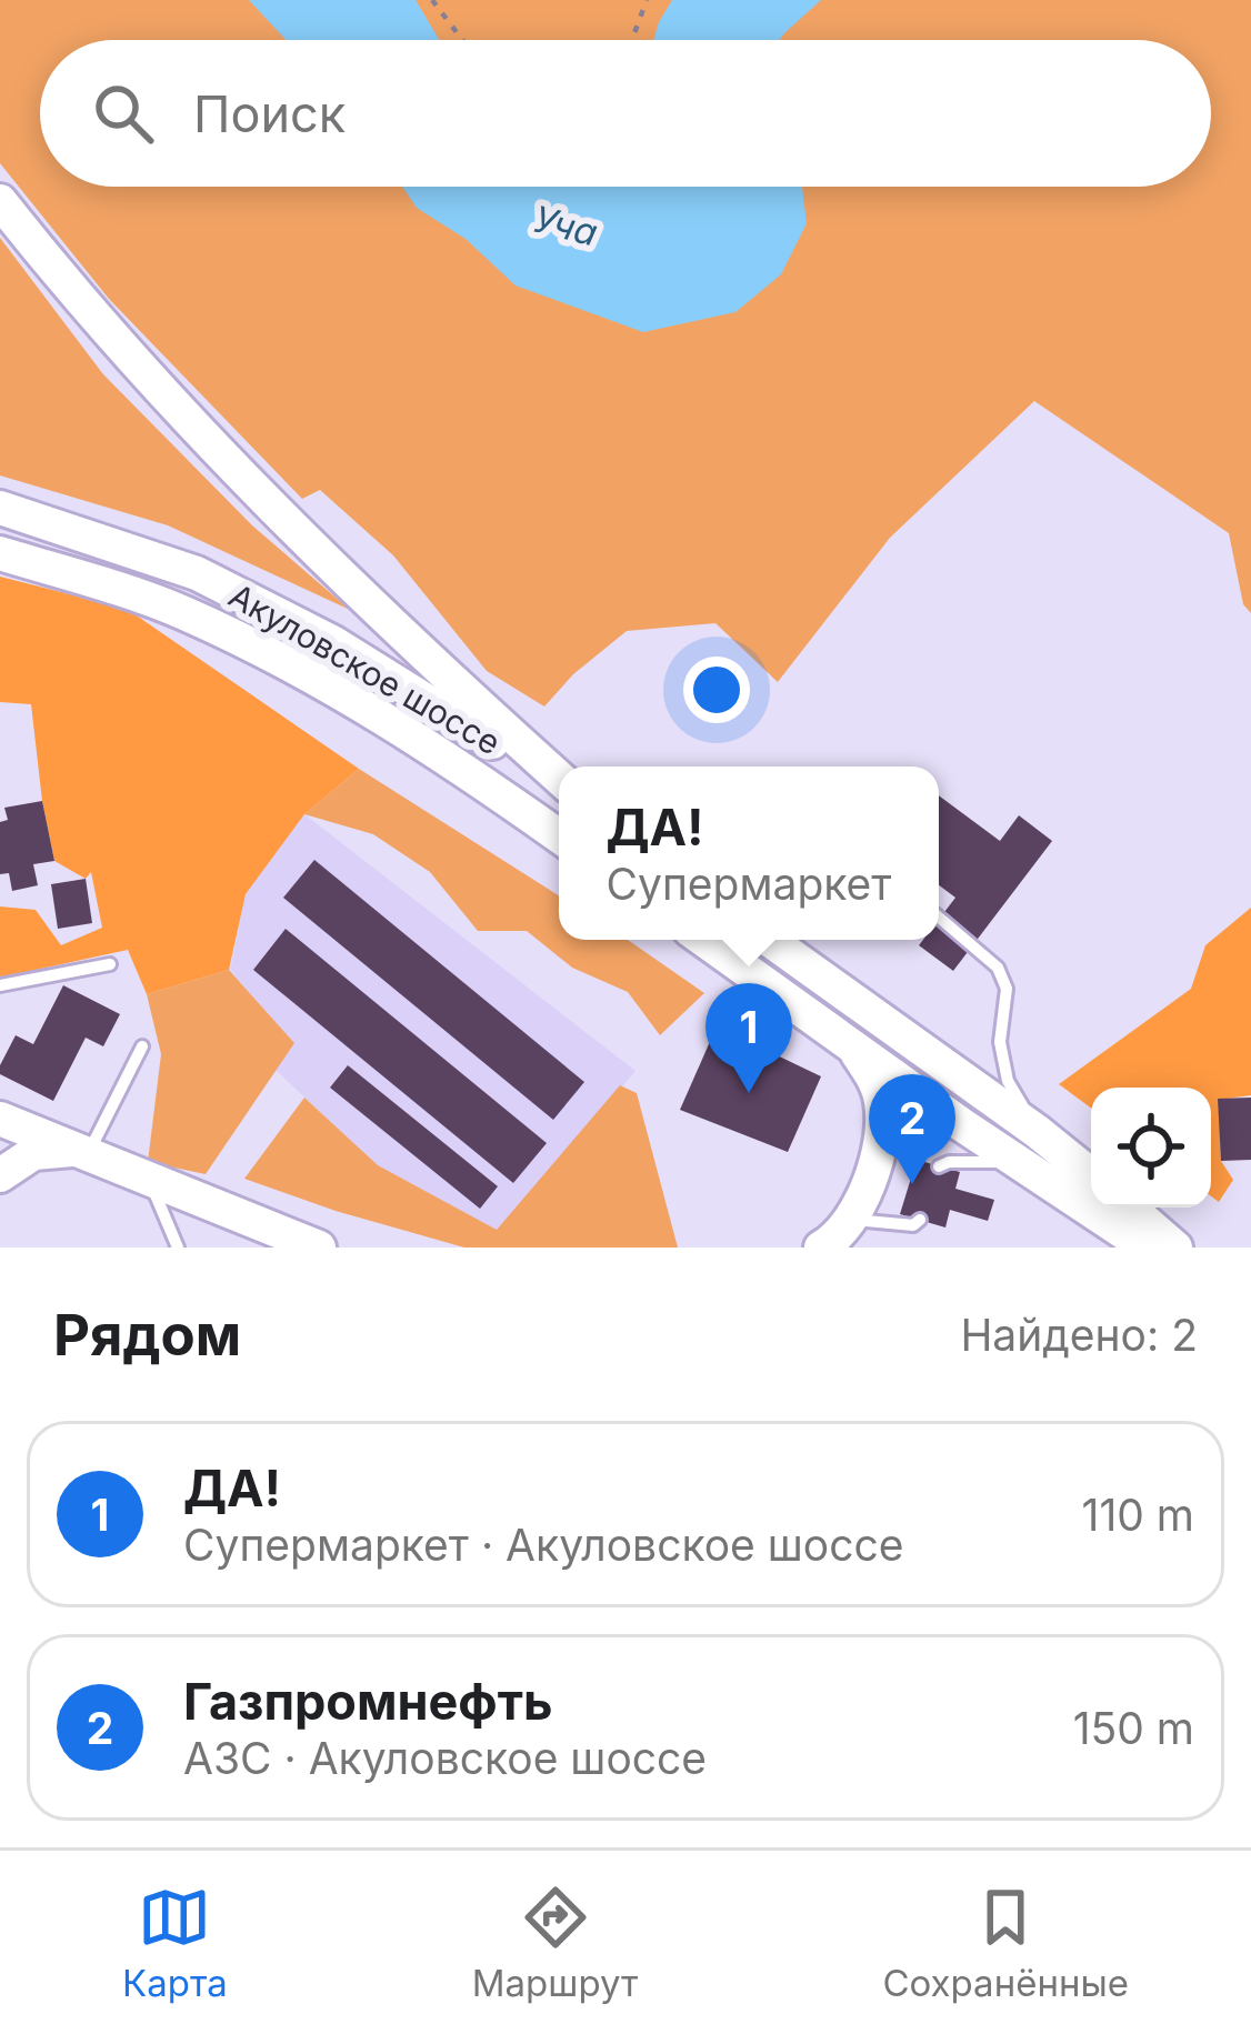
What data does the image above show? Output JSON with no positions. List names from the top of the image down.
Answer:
{
  "streets": {
    "street": ["Акуловское шоссе"]
  },
  "water": ["Уча"],
  "page": {
    "search": "Поиск",
    "popup": ["ДА!", "Супермаркет"],
    "pins": ["1", "2"],
    "heading": ["Рядом", "Найдено: 2"],
    "list": [
      {
        "mark": "1",
        "name": "ДА!",
        "note": "Супермаркет · Акуловское шоссе",
        "value": "110 m"
      },
      {
        "mark": "2",
        "name": "Газпромнефть",
        "note": "АЗС · Акуловское шоссе",
        "value": "150 m"
      }
    ],
    "nav": ["Карта", "Маршрут", "Сохранённые"]
  }
}
